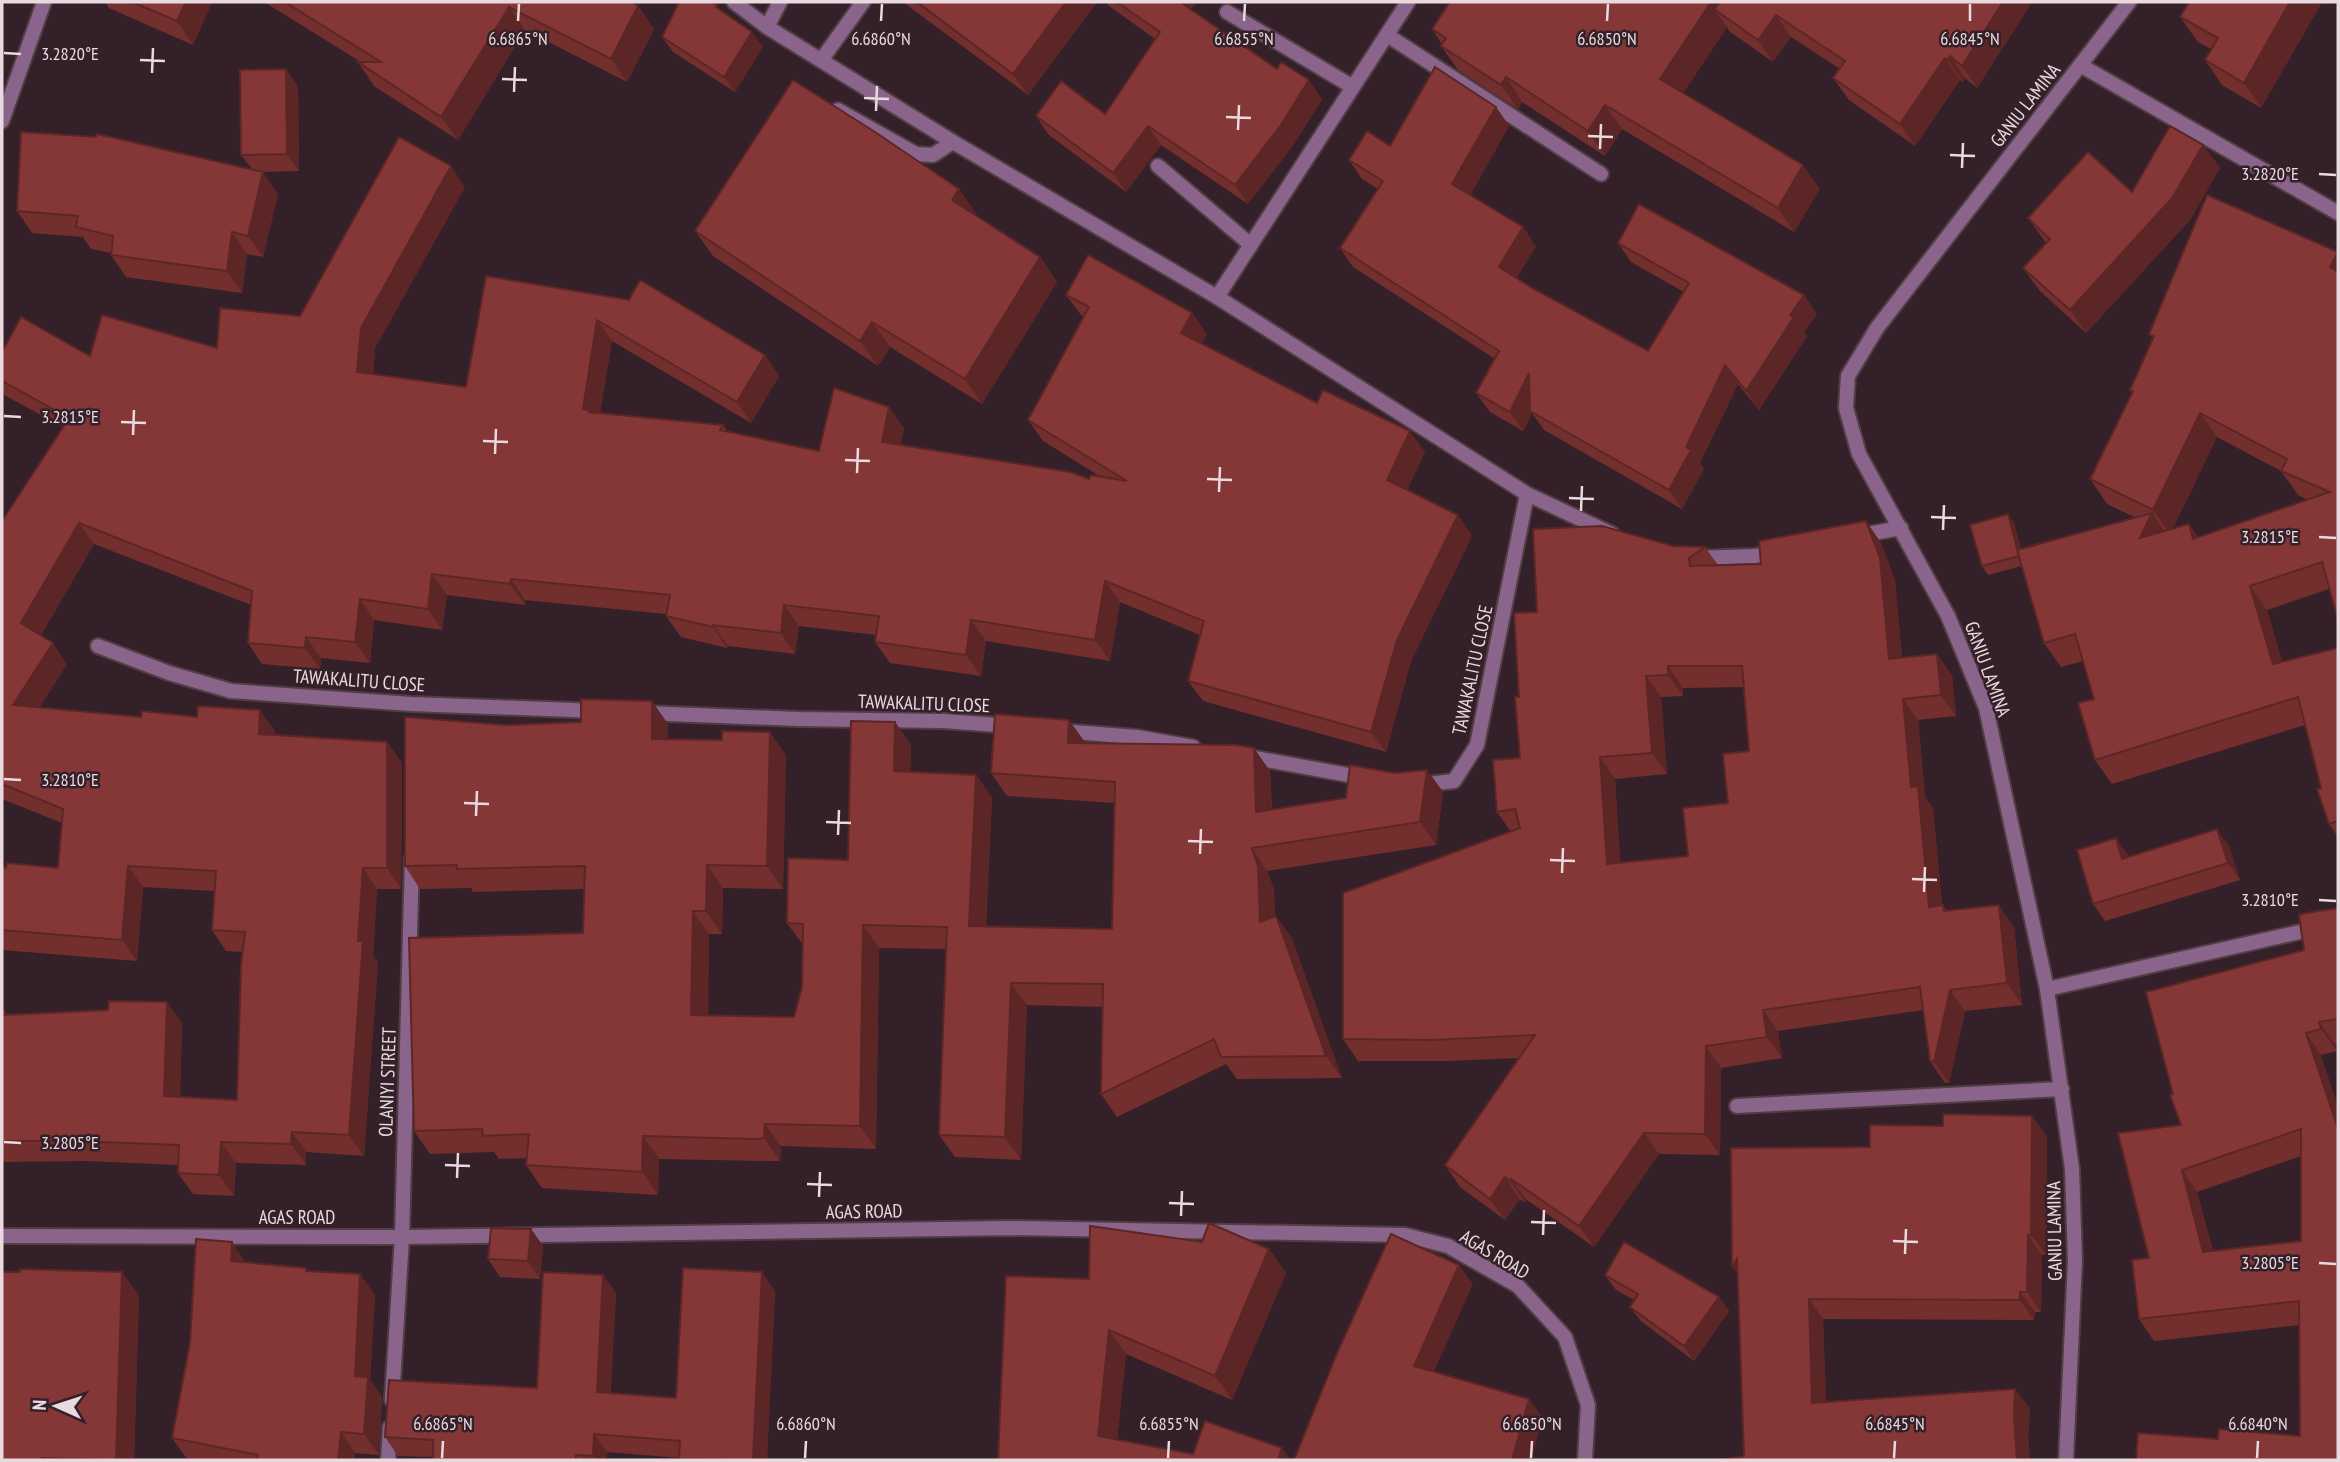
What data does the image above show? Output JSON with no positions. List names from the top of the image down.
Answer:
{
  "streets": {
    "street": [
      "GANIU LAMINA",
      "TAWAKALITU CLOSE",
      "OLANIYI STREET",
      "AGAS ROAD"
    ]
  },
  "crossings": [
    ["OLANIYI STREET", "AGAS ROAD"]
  ],
  "north": "left",
  "coordinates": [
    "6.6865°N",
    "6.6860°N",
    "6.6855°N",
    "6.6850°N",
    "6.6845°N",
    "3.2820°E",
    "3.2815°E",
    "3.2810°E",
    "3.2805°E",
    "6.6840°N"
  ]
}
